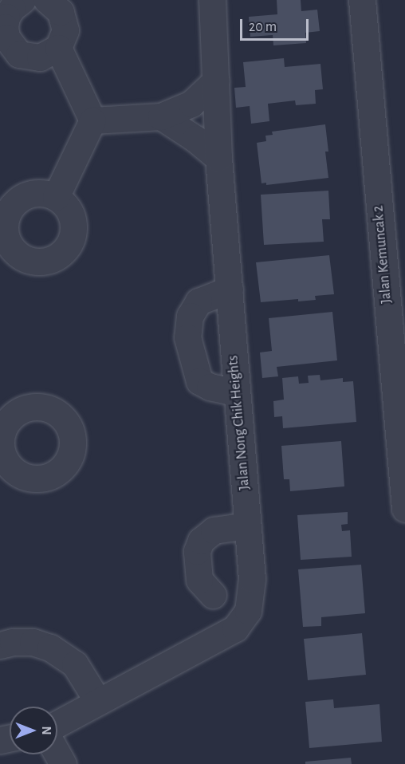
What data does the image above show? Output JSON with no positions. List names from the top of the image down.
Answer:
{
  "streets": {
    "street": ["Jalan Kemuncak 2", "Jalan Nong Chik Heights"]
  },
  "scale_bar": "20 m",
  "north": "right"
}
